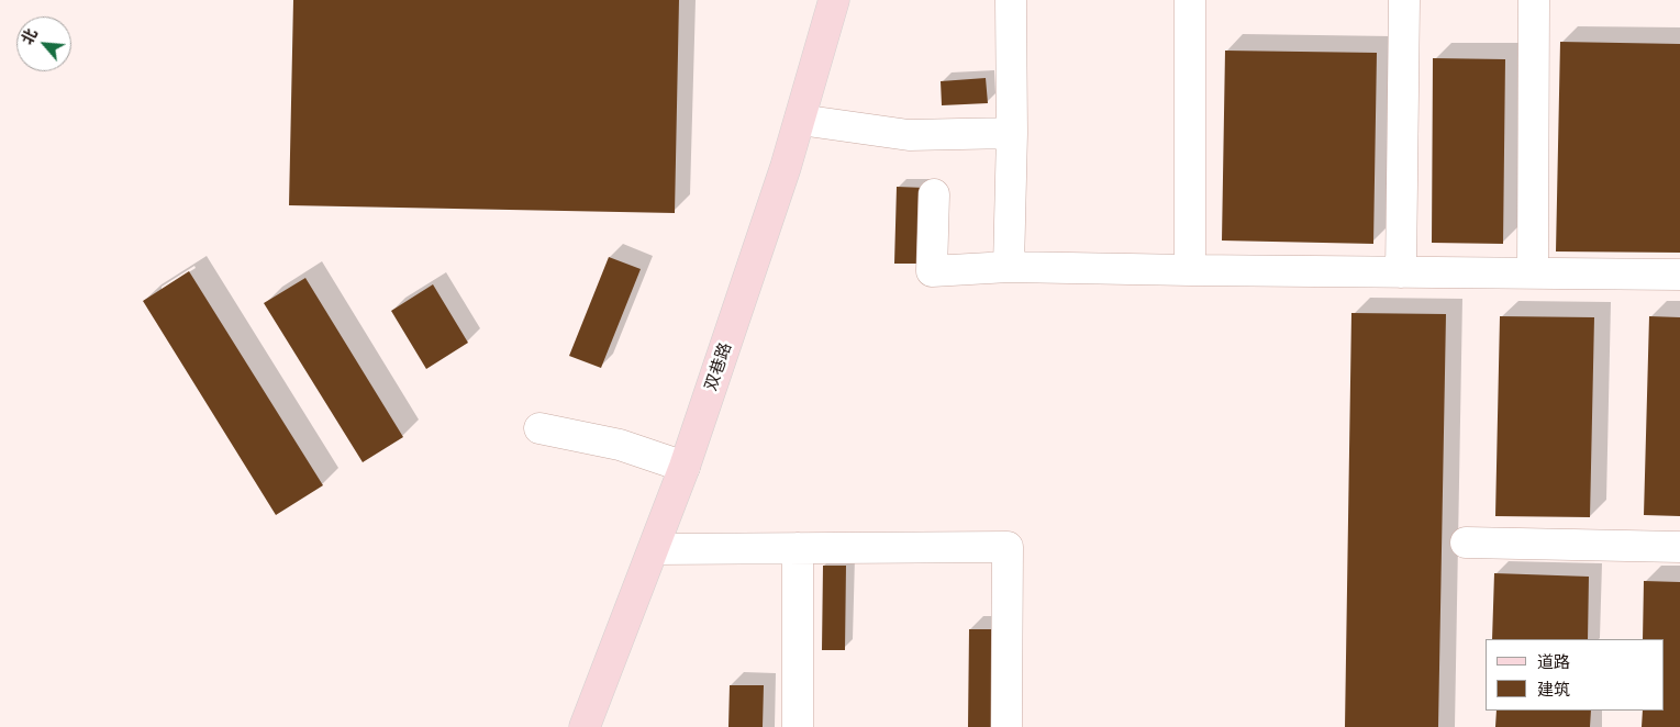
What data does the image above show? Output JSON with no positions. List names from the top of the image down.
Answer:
{
  "streets": {
    "main road": ["双巷路"]
  },
  "legend": ["道路", "建筑"],
  "north": "top left"
}
